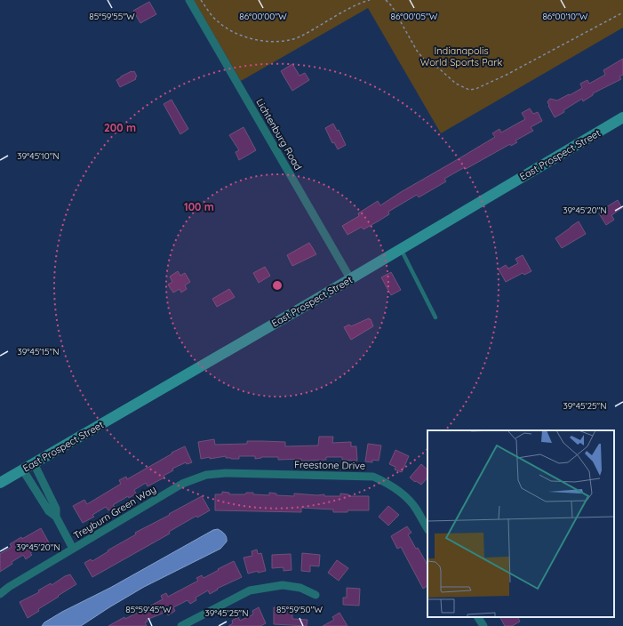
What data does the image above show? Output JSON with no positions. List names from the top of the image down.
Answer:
{
  "streets": {
    "street": [
      "Lichtenburg Road",
      "East Prospect Street",
      "Freestone Drive",
      "Treyburn Green Way"
    ]
  },
  "crossings": [
    ["Lichtenburg Road", "East Prospect Street"],
    ["Freestone Drive", "Treyburn Green Way"]
  ],
  "parks": ["Indianapolis World Sports Park"],
  "coordinates": [
    "85°59'55\"W",
    "86°00'00\"W",
    "86°00'05\"W",
    "86°00'10\"W",
    "39°45'10\"N",
    "39°45'20\"N",
    "39°45'15\"N",
    "39°45'25\"N",
    "85°59'45\"W",
    "85°59'50\"W"
  ],
  "rings": ["200 m", "100 m"]
}
